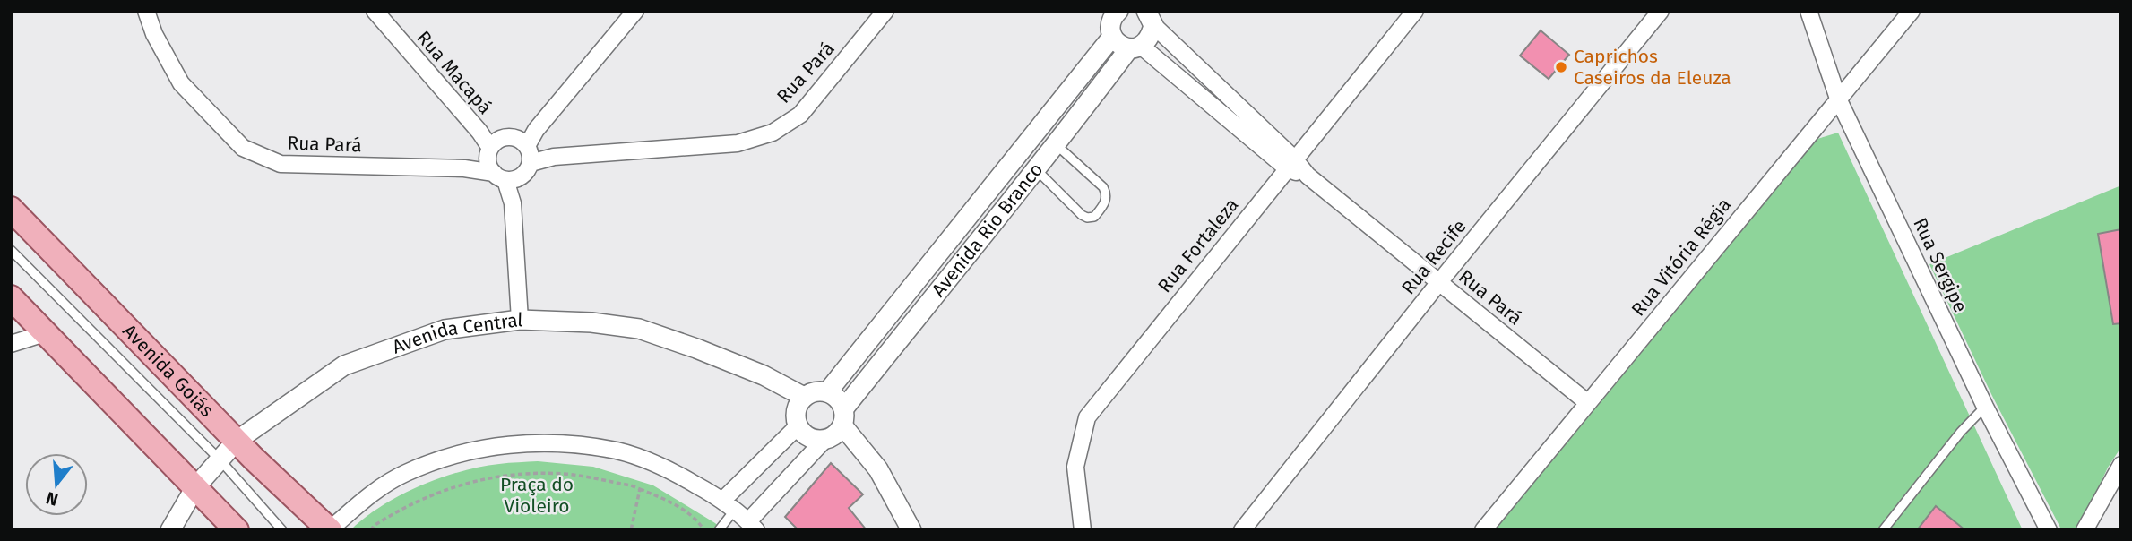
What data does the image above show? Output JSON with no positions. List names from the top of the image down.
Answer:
{
  "streets": {
    "main road": ["Avenida Goiás"],
    "street": [
      "Rua Macapá",
      "Rua Pará",
      "Avenida Rio Branco",
      "Rua Fortaleza",
      "Rua Recife",
      "Rua Vitória Régia",
      "Rua Sergipe",
      "Avenida Central"
    ]
  },
  "crossings": [
    ["Rua Macapá", "Rua Pará"],
    ["Rua Pará", "Avenida Rio Branco"],
    ["Rua Pará", "Rua Fortaleza"],
    ["Rua Pará", "Rua Recife"],
    ["Rua Pará", "Rua Vitória Régia"],
    ["Avenida Rio Branco", "Avenida Central"],
    ["Rua Vitória Régia", "Rua Sergipe"],
    ["Avenida Central", "Avenida Goiás"]
  ],
  "parks": ["Praça do Violeiro"],
  "places": ["Caprichos Caseiros da Eleuza"],
  "north": "bottom"
}
